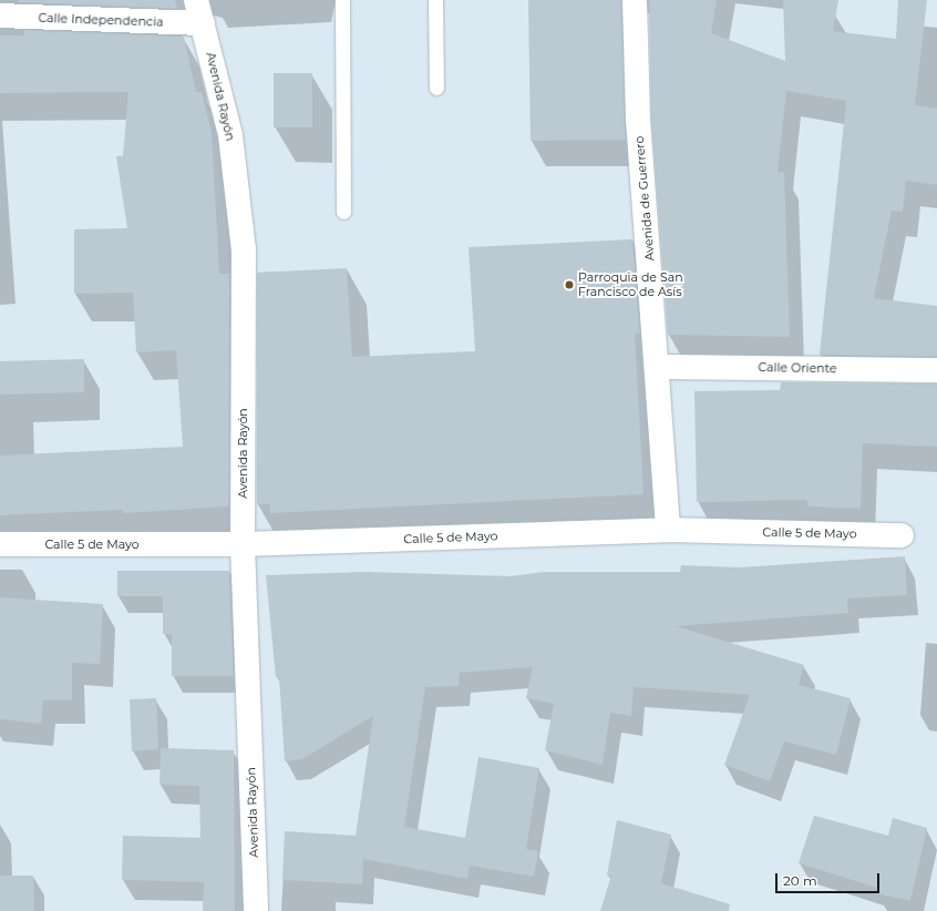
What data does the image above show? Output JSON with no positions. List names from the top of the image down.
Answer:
{
  "streets": {
    "street": [
      "Calle Independencia",
      "Avenida Rayón",
      "Avenida de Guerrero",
      "Calle Oriente",
      "Calle 5 de Mayo"
    ]
  },
  "crossings": [
    ["Calle Independencia", "Avenida Rayón"],
    ["Avenida Rayón", "Calle 5 de Mayo"],
    ["Avenida de Guerrero", "Calle Oriente"],
    ["Avenida de Guerrero", "Calle 5 de Mayo"]
  ],
  "places": ["Parroquia de San Francisco de Asís"],
  "scale_bar": "20 m"
}
